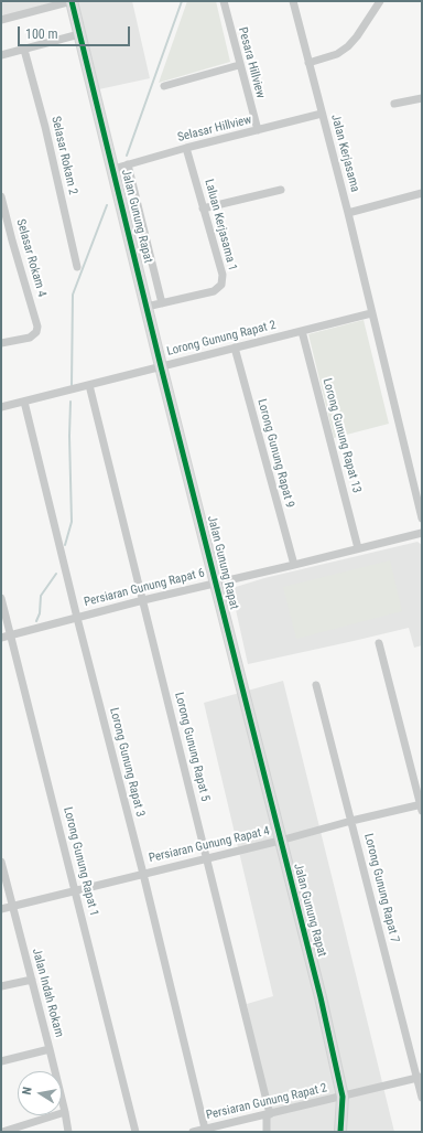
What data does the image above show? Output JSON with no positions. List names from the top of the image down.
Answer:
{
  "streets": {
    "street": [
      "Pesara Hillview",
      "Selasar Hillview",
      "Jalan Kerjasama",
      "Selasar Rokam 2",
      "Jalan Gunung Rapat",
      "Laluan Kerjasama 1",
      "Selasar Rokam 4",
      "Lorong Gunung Rapat 2",
      "Lorong Gunung Rapat 13",
      "Lorong Gunung Rapat 9",
      "Persiaran Gunung Rapat 6",
      "Lorong Gunung Rapat 5",
      "Lorong Gunung Rapat 3",
      "Persiaran Gunung Rapat 4",
      "Lorong Gunung Rapat 1",
      "Lorong Gunung Rapat 7",
      "Jalan Indah Rokam",
      "Persiaran Gunung Rapat 2"
    ]
  },
  "crossings": [
    ["Pesara Hillview", "Selasar Hillview"],
    ["Selasar Hillview", "Jalan Kerjasama"],
    ["Selasar Hillview", "Jalan Gunung Rapat"],
    ["Selasar Hillview", "Laluan Kerjasama 1"],
    ["Jalan Kerjasama", "Lorong Gunung Rapat 2"],
    ["Jalan Gunung Rapat", "Laluan Kerjasama 1"],
    ["Jalan Gunung Rapat", "Lorong Gunung Rapat 2"],
    ["Jalan Gunung Rapat", "Persiaran Gunung Rapat 6"],
    ["Jalan Gunung Rapat", "Persiaran Gunung Rapat 4"],
    ["Jalan Gunung Rapat", "Persiaran Gunung Rapat 2"],
    ["Lorong Gunung Rapat 2", "Lorong Gunung Rapat 13"],
    ["Lorong Gunung Rapat 2", "Lorong Gunung Rapat 9"],
    ["Lorong Gunung Rapat 2", "Lorong Gunung Rapat 5"],
    ["Lorong Gunung Rapat 2", "Lorong Gunung Rapat 3"],
    ["Lorong Gunung Rapat 13", "Persiaran Gunung Rapat 6"],
    ["Lorong Gunung Rapat 9", "Persiaran Gunung Rapat 6"],
    ["Persiaran Gunung Rapat 6", "Lorong Gunung Rapat 5"],
    ["Persiaran Gunung Rapat 6", "Lorong Gunung Rapat 3"],
    ["Persiaran Gunung Rapat 6", "Lorong Gunung Rapat 1"],
    ["Lorong Gunung Rapat 5", "Persiaran Gunung Rapat 4"],
    ["Lorong Gunung Rapat 5", "Persiaran Gunung Rapat 2"],
    ["Lorong Gunung Rapat 3", "Persiaran Gunung Rapat 4"],
    ["Lorong Gunung Rapat 3", "Persiaran Gunung Rapat 2"],
    ["Persiaran Gunung Rapat 4", "Lorong Gunung Rapat 1"],
    ["Persiaran Gunung Rapat 4", "Lorong Gunung Rapat 7"],
    ["Persiaran Gunung Rapat 4", "Jalan Indah Rokam"],
    ["Lorong Gunung Rapat 7", "Persiaran Gunung Rapat 2"]
  ],
  "scale_bar": "100 m",
  "north": "left"
}
